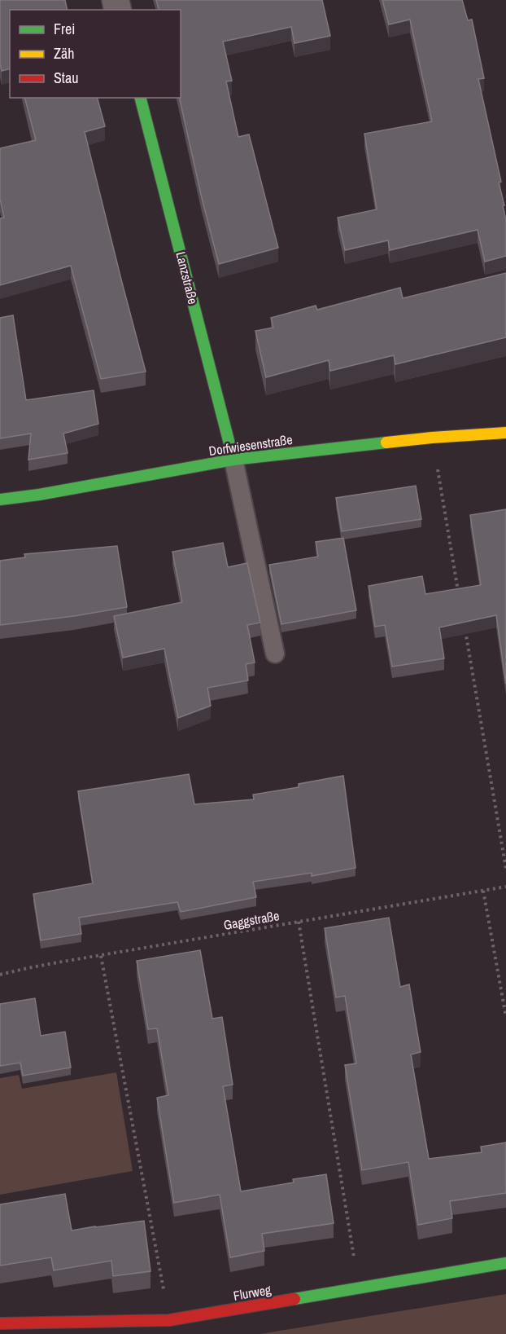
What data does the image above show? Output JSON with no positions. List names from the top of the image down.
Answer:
{
  "streets": {
    "street": ["Lanzstraße", "Dorfwiesenstraße", "Flurweg"],
    "path": ["Gaggstraße"]
  },
  "crossings": [
    ["Lanzstraße", "Dorfwiesenstraße"]
  ],
  "legend": ["Frei", "Zäh", "Stau"]
}
